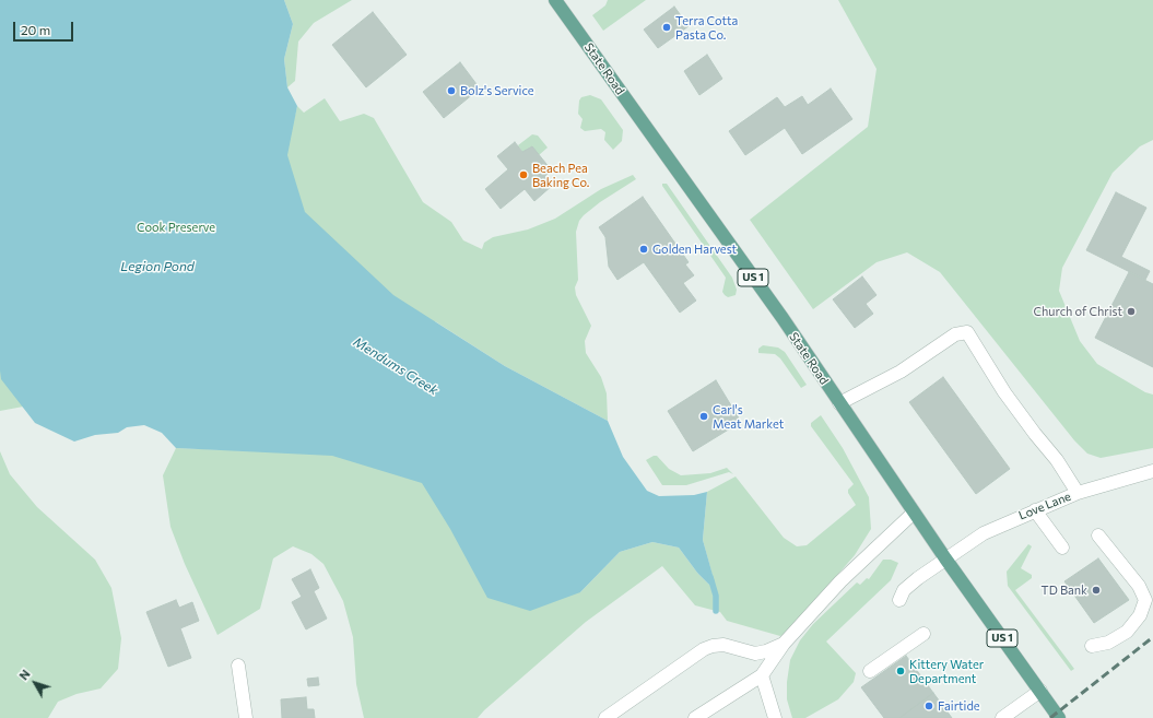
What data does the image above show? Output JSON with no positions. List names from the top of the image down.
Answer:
{
  "streets": {
    "main road": ["State Road", "US 1"],
    "street": ["Love Lane"]
  },
  "crossings": [
    ["State Road", "Love Lane"]
  ],
  "water": ["Legion Pond", "Mendums Creek"],
  "parks": ["Cook Preserve"],
  "places": [
    "Terra Cotta Pasta Co.",
    "Bolz's Service",
    "Beach Pea Baking Co.",
    "Golden Harvest",
    "Church of Christ",
    "Carl's Meat Market",
    "TD Bank",
    "Kittery Water Department",
    "Fairtide"
  ],
  "scale_bar": "20 m",
  "north": "top left"
}
